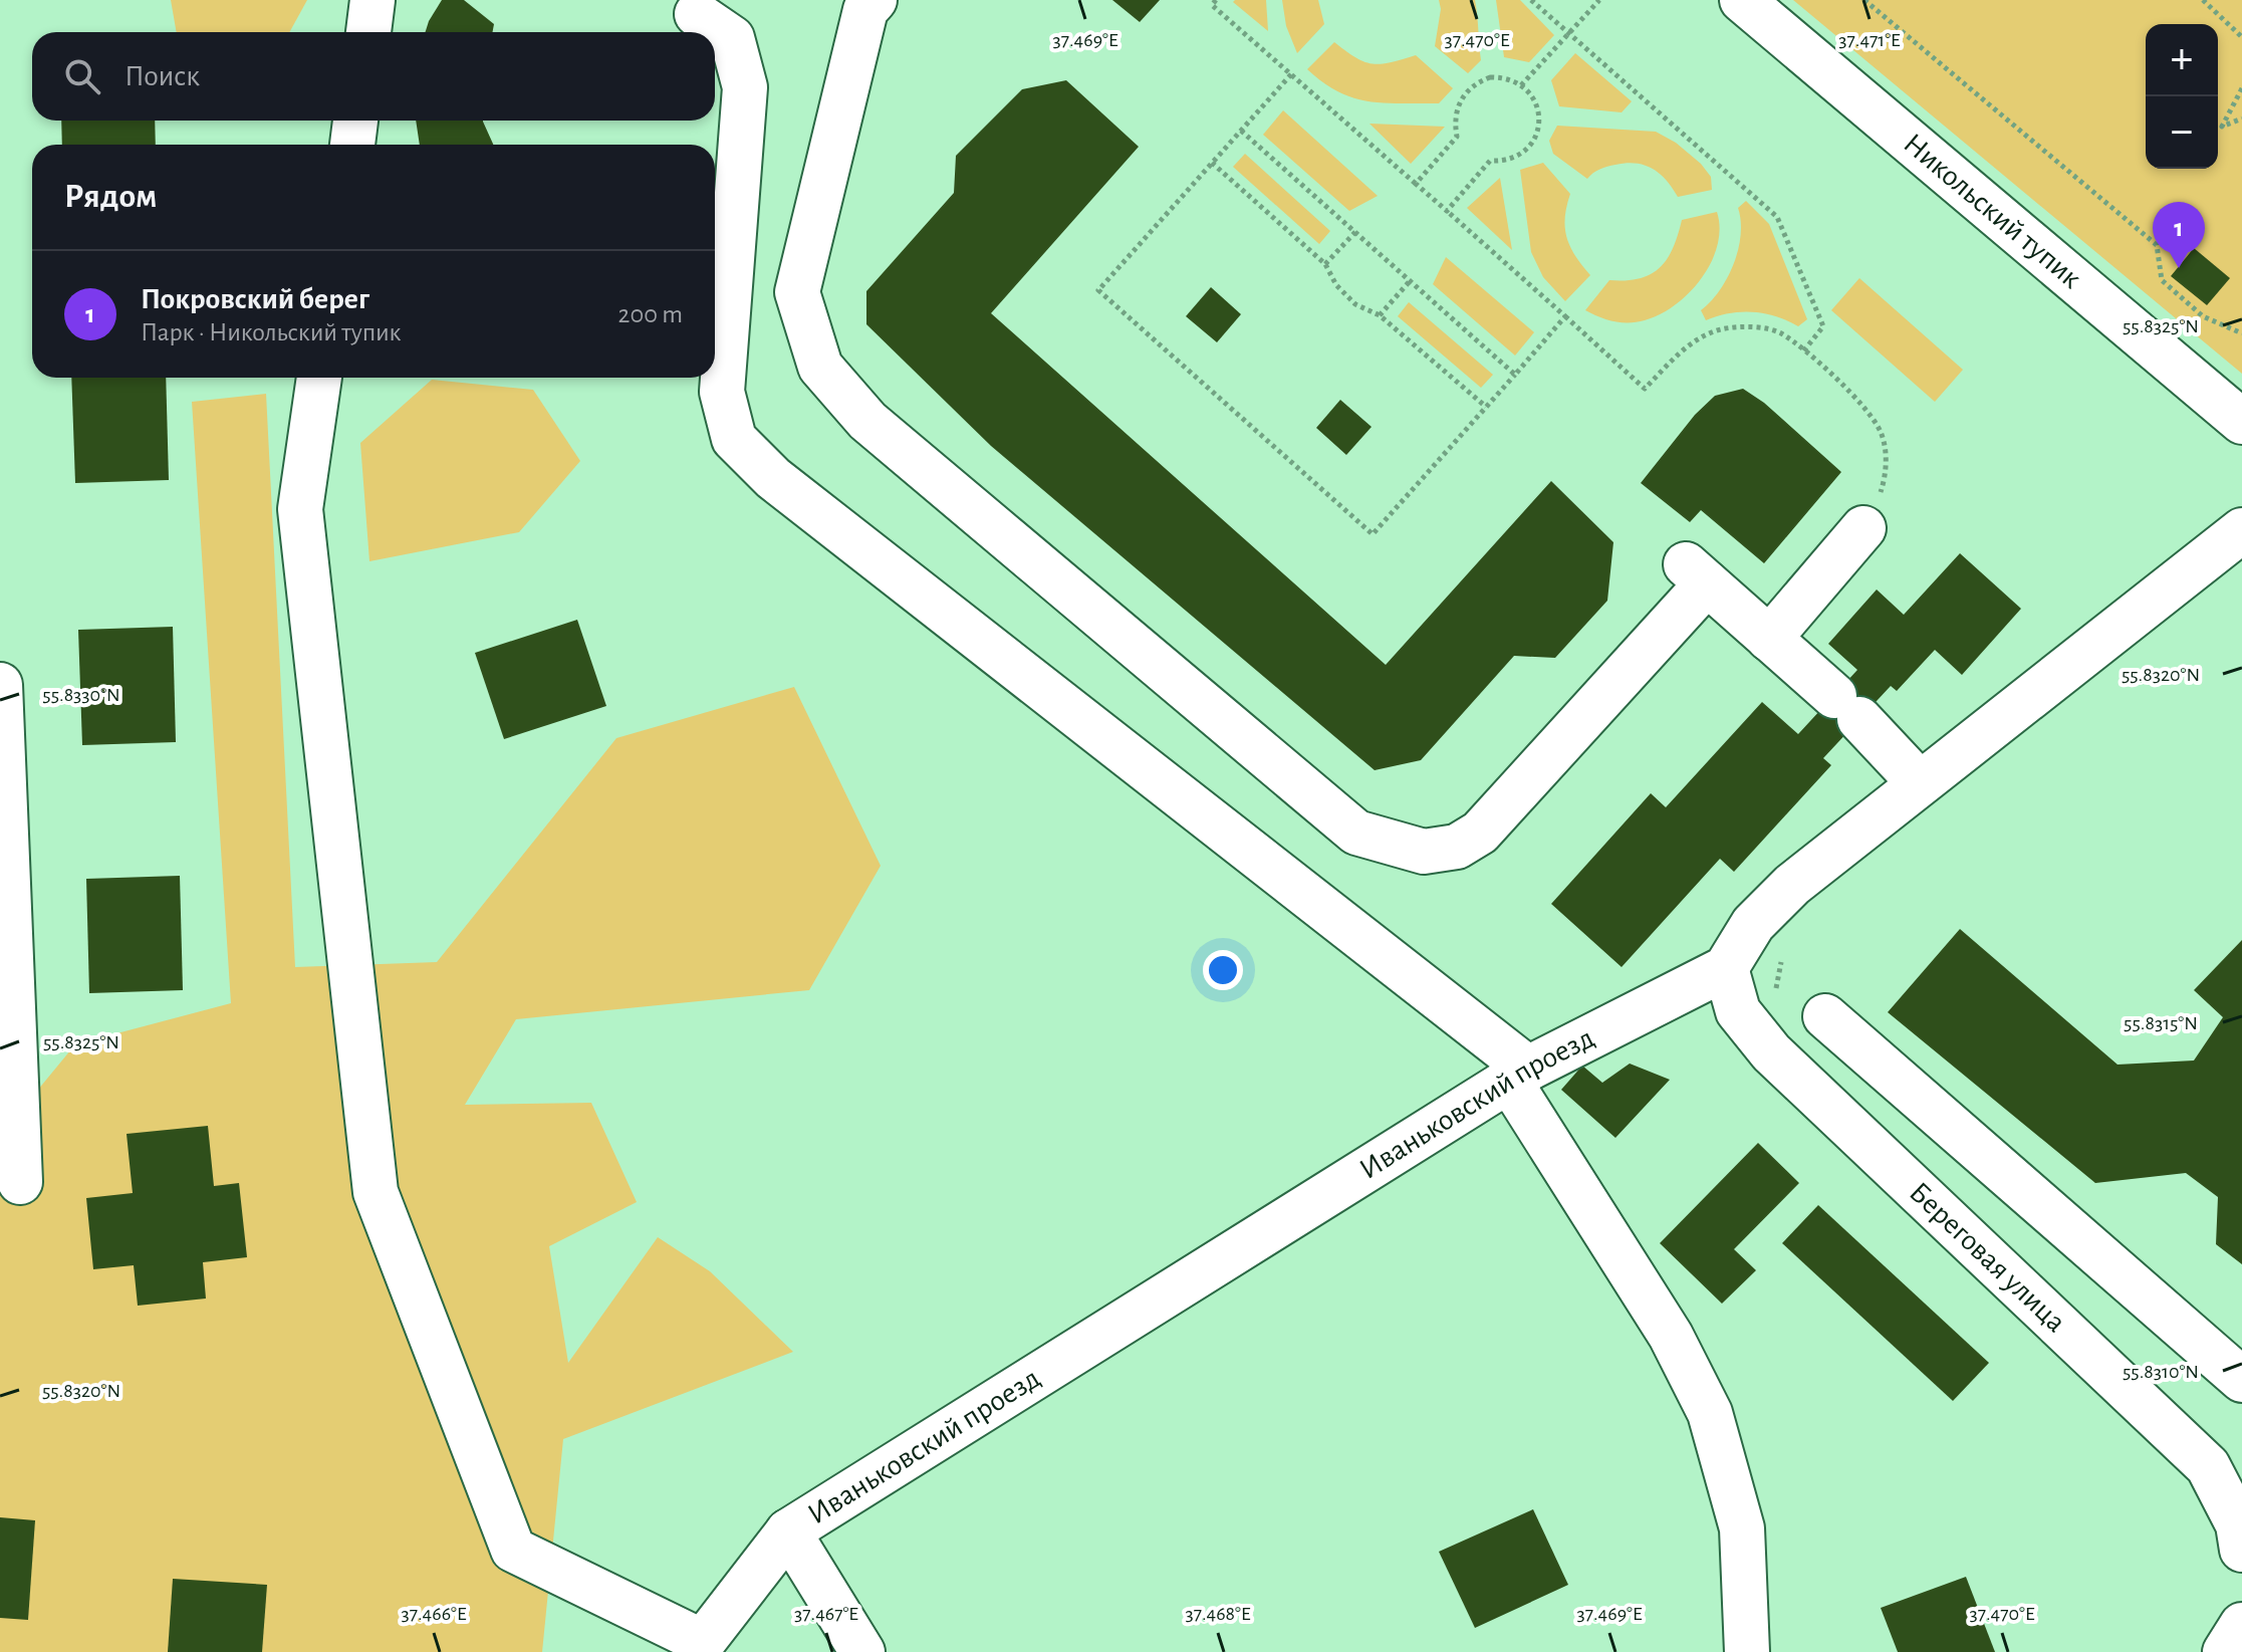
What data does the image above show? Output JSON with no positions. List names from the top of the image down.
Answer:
{
  "streets": {
    "street": ["Никольский тупик", "Иваньковский проезд", "Береговая улица"]
  },
  "crossings": [
    ["Иваньковский проезд", "Береговая улица"]
  ],
  "page": {
    "map_buttons": ["+", "−"],
    "search": "Поиск",
    "heading": "Рядом",
    "pins": "1",
    "list": [
      {
        "mark": "1",
        "name": "Покровский берег",
        "note": "Парк · Никольский тупик",
        "value": "200 m"
      }
    ]
  },
  "coordinates": [
    "37.469°E",
    "37.470°E",
    "37.471°E",
    "55.8325°N",
    "55.8320°N",
    "55.8330°N",
    "55.8315°N",
    "55.8310°N",
    "37.466°E",
    "37.467°E",
    "37.468°E"
  ]
}
